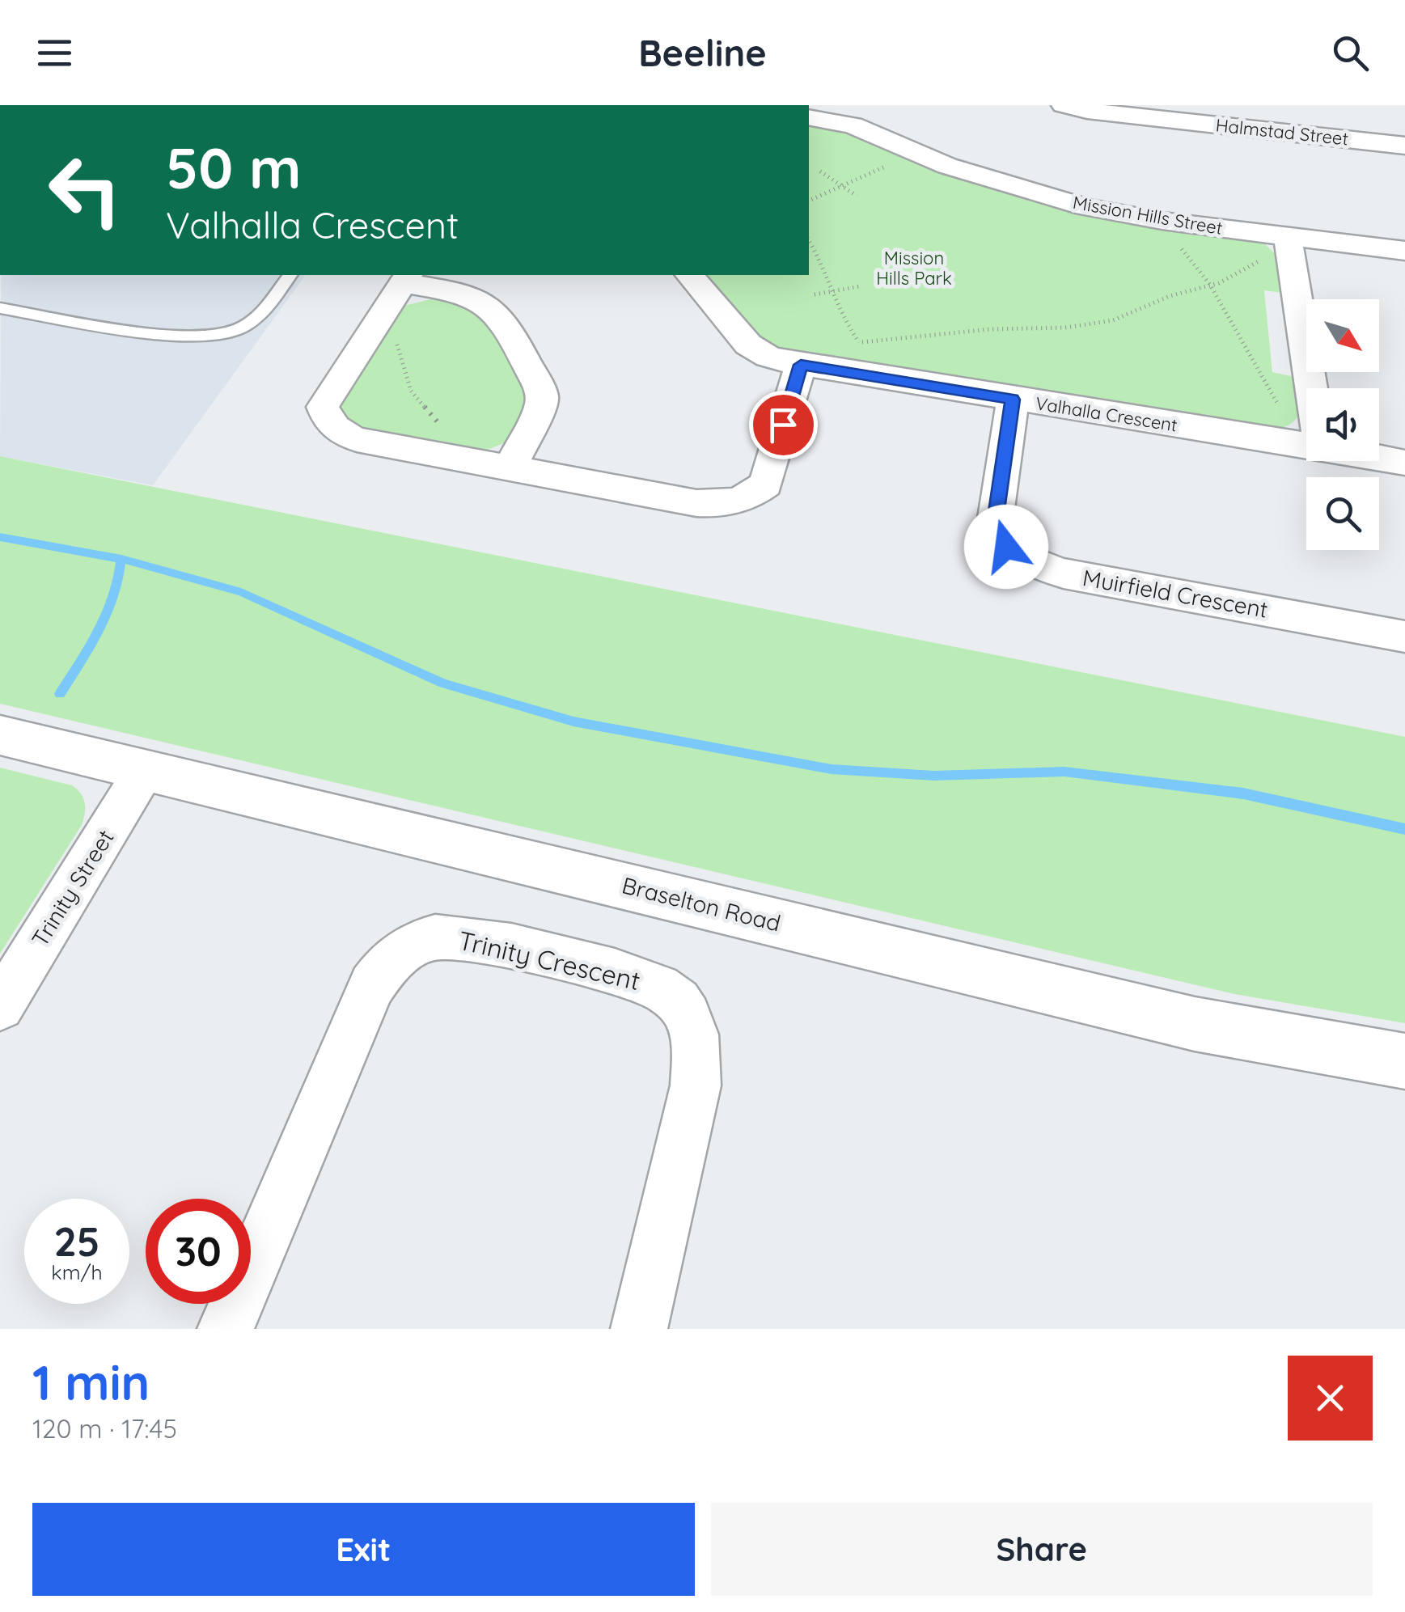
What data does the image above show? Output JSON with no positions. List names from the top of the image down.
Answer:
{
  "streets": {
    "street": [
      "Halmstad Street",
      "Mission Hills Street",
      "Valhalla Crescent",
      "Muirfield Crescent",
      "Trinity Street",
      "Braselton Road",
      "Trinity Crescent"
    ]
  },
  "crossings": [
    ["Valhalla Crescent", "Muirfield Crescent"],
    ["Trinity Street", "Braselton Road"]
  ],
  "parks": ["Mission Hills Park"],
  "north": "bottom right",
  "page": {
    "header": "Beeline",
    "turn": ["50 m", "Valhalla Crescent"],
    "speed": "25 km/h",
    "limit": "30",
    "heading": ["1 min", "120 m · 17:45"],
    "buttons": ["Exit", "Share"]
  }
}
